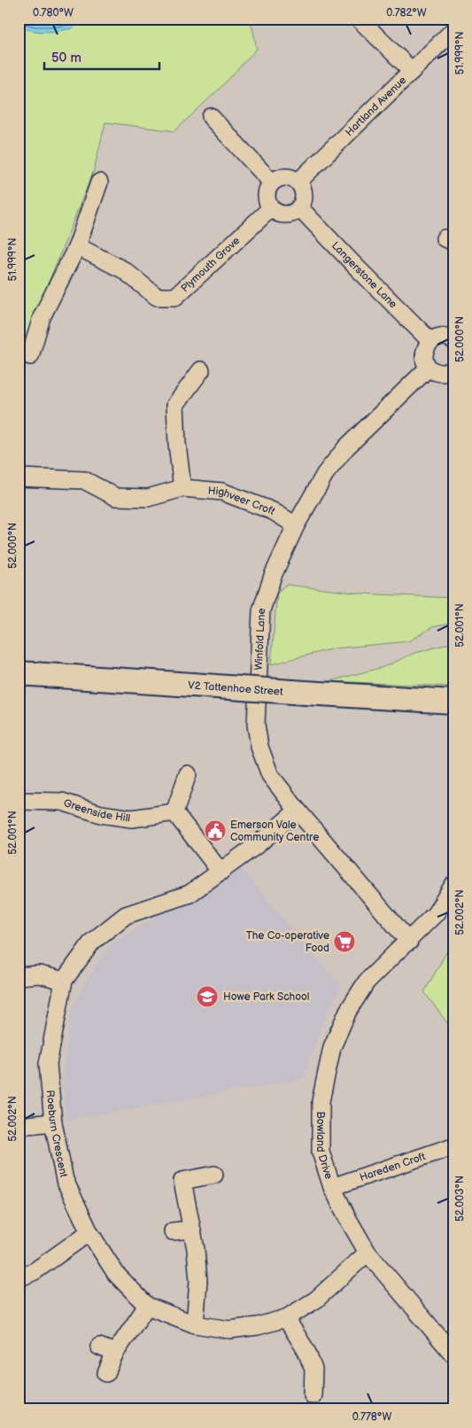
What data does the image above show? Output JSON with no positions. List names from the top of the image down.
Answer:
{
  "streets": {
    "street": [
      "Hartland Avenue",
      "Plymouth Grove",
      "Langerstone Lane",
      "Highveer Croft",
      "Winfold Lane",
      "V2 Tattenhoe Street",
      "Greenside Hill",
      "Roeburn Crescent",
      "Bowland Drive",
      "Hareden Croft"
    ]
  },
  "crossings": [
    ["Hartland Avenue", "Plymouth Grove"],
    ["Hartland Avenue", "Langerstone Lane"],
    ["Plymouth Grove", "Langerstone Lane"],
    ["Highveer Croft", "Winfold Lane"],
    ["Winfold Lane", "Roeburn Crescent"],
    ["Winfold Lane", "Bowland Drive"],
    ["Roeburn Crescent", "Bowland Drive"],
    ["Bowland Drive", "Hareden Croft"]
  ],
  "places": {
    "public building": ["Emerson Vale Community Centre"],
    "supermarket": ["The Co-operative Food"],
    "school or university": ["Howe Park School"]
  },
  "scale_bar": "50 m",
  "coordinates": [
    "0.780°W",
    "0.782°W",
    "51.999°N",
    "52.000°N",
    "52.001°N",
    "52.002°N",
    "52.003°N",
    "0.778°W"
  ]
}
